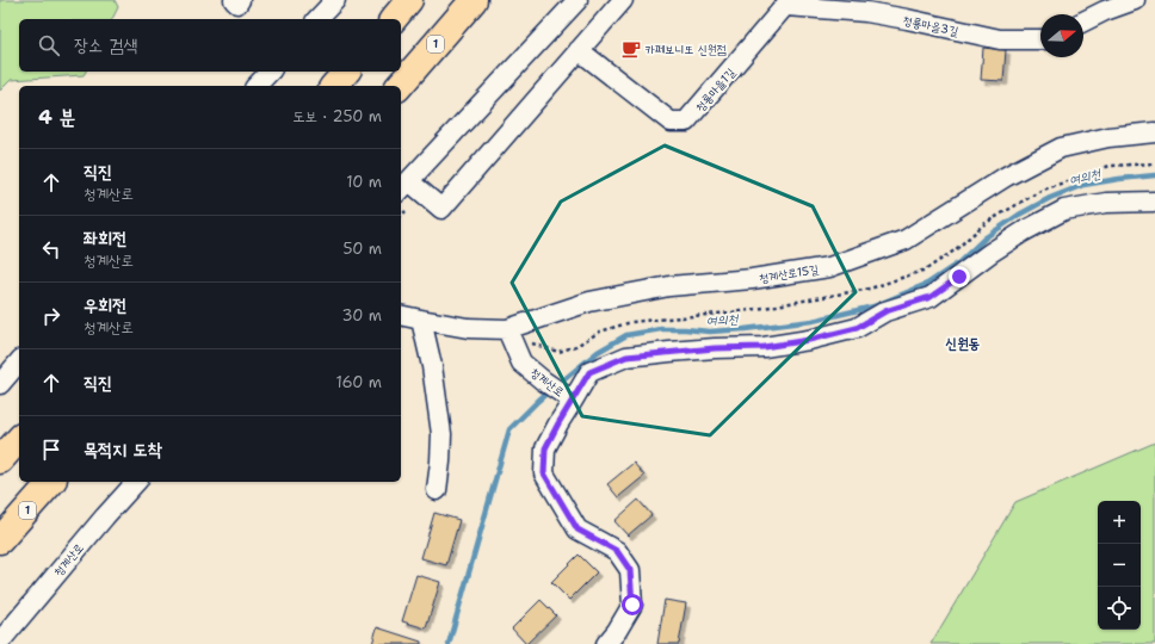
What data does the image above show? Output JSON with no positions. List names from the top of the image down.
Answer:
{
  "streets": {
    "highway": ["1"],
    "street": [
      "청룡마을3길",
      "청룡마을1길",
      "청계산로15길",
      "청계산로"
    ]
  },
  "crossings": [
    ["청룡마을3길", "청룡마을1길"],
    ["청계산로15길", "청계산로"]
  ],
  "districts": ["신원동"],
  "water": ["여의천"],
  "places": {
    "cafe": ["카페보니또 신원점"]
  },
  "north": "right",
  "page": {
    "search": "장소 검색",
    "heading": ["4 분", "도보 · 250 m"],
    "list": [
      ["직진", "청계산로", "10 m"],
      ["좌회전", "청계산로", "50 m"],
      ["우회전", "청계산로", "30 m"],
      ["직진", "160 m"],
      "목적지 도착"
    ],
    "map_buttons": ["+", "−"]
  }
}
